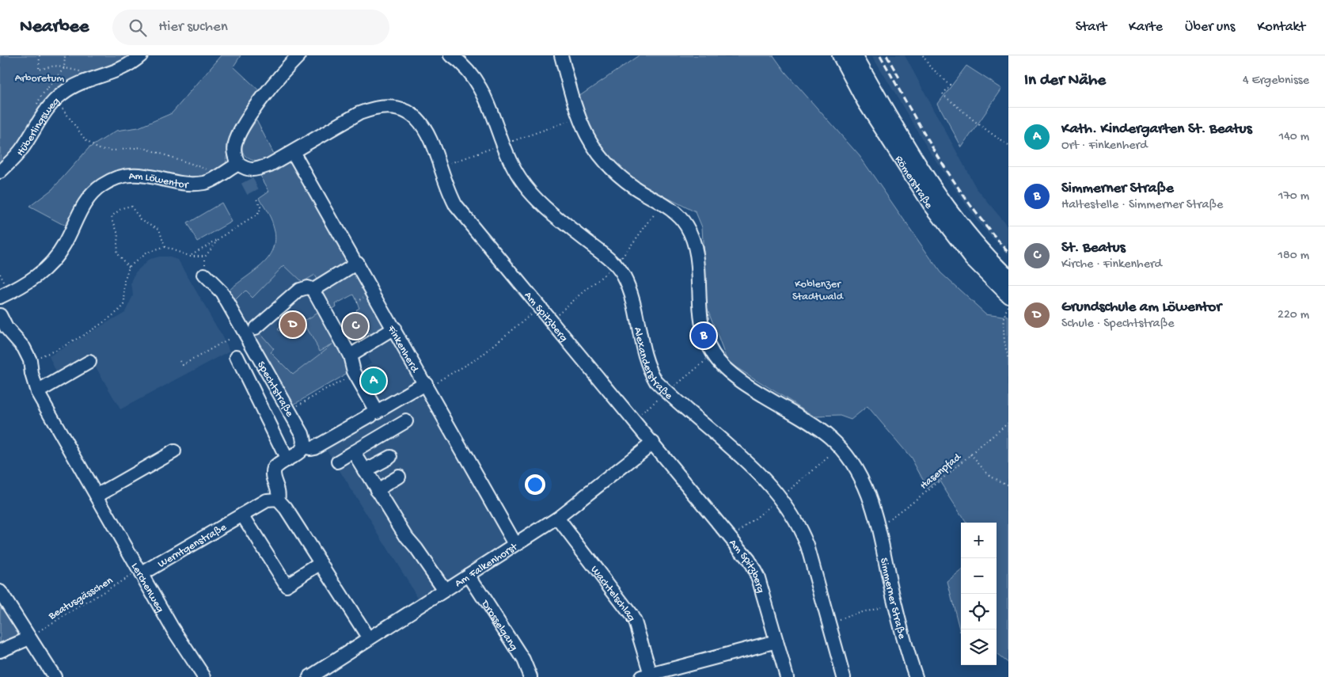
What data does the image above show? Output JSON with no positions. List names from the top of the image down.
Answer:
{
  "streets": {
    "street": [
      "Hüberlingsweg",
      "Am Löwentor",
      "Römerstraße",
      "Am Spitzberg",
      "Finkenherd",
      "Alexanderstraße",
      "Spechtstraße",
      "Werntgenstraße",
      "Am Falkenhorst",
      "Lerchenweg",
      "Wachtelschlag",
      "Simmerner Straße",
      "Drosselgang"
    ],
    "path": ["Hasenpfad", "Beatusgässchen"]
  },
  "crossings": [
    ["Am Löwentor", "Am Spitzberg"],
    ["Am Spitzberg", "Finkenherd"],
    ["Am Spitzberg", "Am Falkenhorst"],
    ["Finkenherd", "Am Falkenhorst"],
    ["Hasenpfad", "Simmerner Straße"],
    ["Werntgenstraße", "Lerchenweg"],
    ["Werntgenstraße", "Beatusgässchen"],
    ["Am Falkenhorst", "Wachtelschlag"],
    ["Am Falkenhorst", "Drosselgang"],
    ["Lerchenweg", "Beatusgässchen"]
  ],
  "parks": ["Arboretum", "Koblenzer Stadtwald"],
  "page": {
    "header": "Nearbee",
    "search": "Hier suchen",
    "nav": [
      "Start",
      "Karte",
      "Über uns",
      "Kontakt"
    ],
    "heading": ["In der Nähe", "4 Ergebnisse"],
    "list": [
      {
        "mark": "A",
        "name": "Kath. Kindergarten St. Beatus",
        "note": "Ort · Finkenherd",
        "value": "140 m"
      },
      {
        "mark": "B",
        "name": "Simmerner Straße",
        "note": "Haltestelle · Simmerner Straße",
        "value": "170 m"
      },
      {
        "mark": "C",
        "name": "St. Beatus",
        "note": "Kirche · Finkenherd",
        "value": "180 m"
      },
      {
        "mark": "D",
        "name": "Grundschule am Löwentor",
        "note": "Schule · Spechtstraße",
        "value": "220 m"
      }
    ],
    "pins": [
      "D",
      "C",
      "B",
      "A"
    ],
    "map_buttons": ["+", "−"]
  }
}
